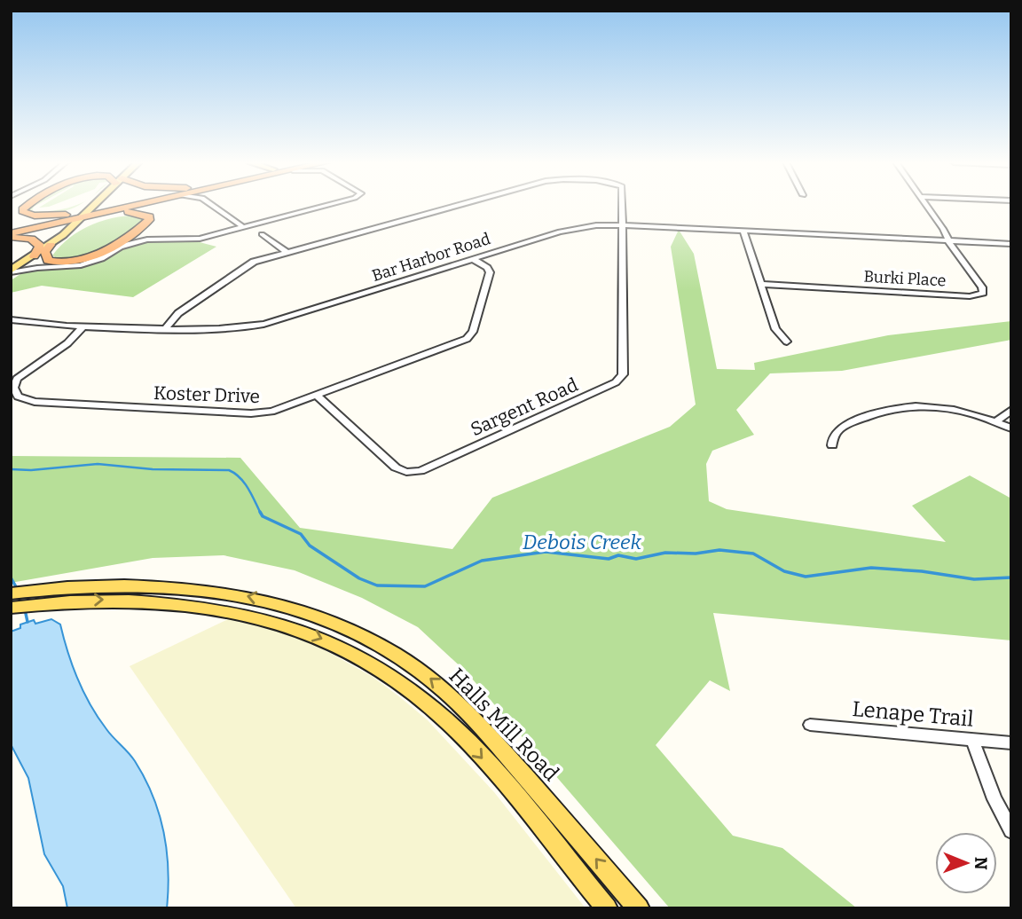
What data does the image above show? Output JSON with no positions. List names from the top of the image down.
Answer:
{
  "streets": {
    "main road": ["Halls Mill Road"],
    "street": [
      "Bar Harbor Road",
      "Burki Place",
      "Koster Drive",
      "Sargent Road",
      "Lenape Trail"
    ]
  },
  "crossings": [
    ["Bar Harbor Road", "Burki Place"],
    ["Bar Harbor Road", "Koster Drive"],
    ["Bar Harbor Road", "Sargent Road"],
    ["Koster Drive", "Sargent Road"]
  ],
  "water": ["Debois Creek"],
  "north": "right"
}
